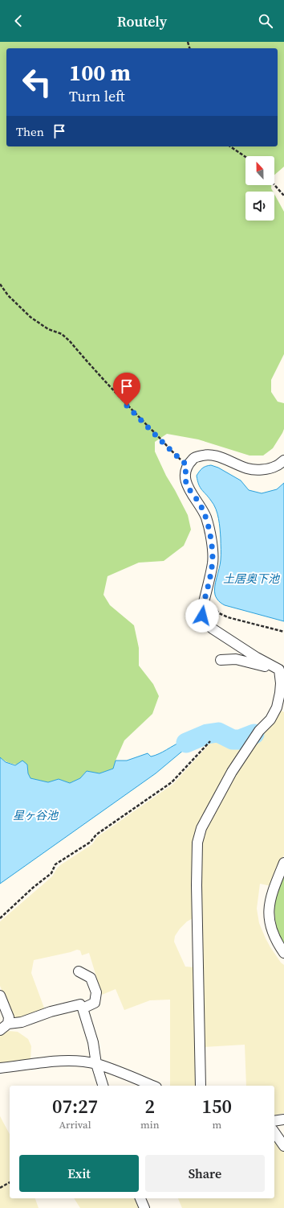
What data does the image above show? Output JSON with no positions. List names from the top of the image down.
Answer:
{
  "water": ["土居奥下池", "星ヶ谷池"],
  "north": "top",
  "page": {
    "header": "Routely",
    "turn": ["100 m", "Turn left"],
    "then": "Then",
    "eta": [
      "07:27",
      "Arrival",
      "2",
      "min",
      "150",
      "m"
    ],
    "buttons": ["Exit", "Share"]
  }
}
